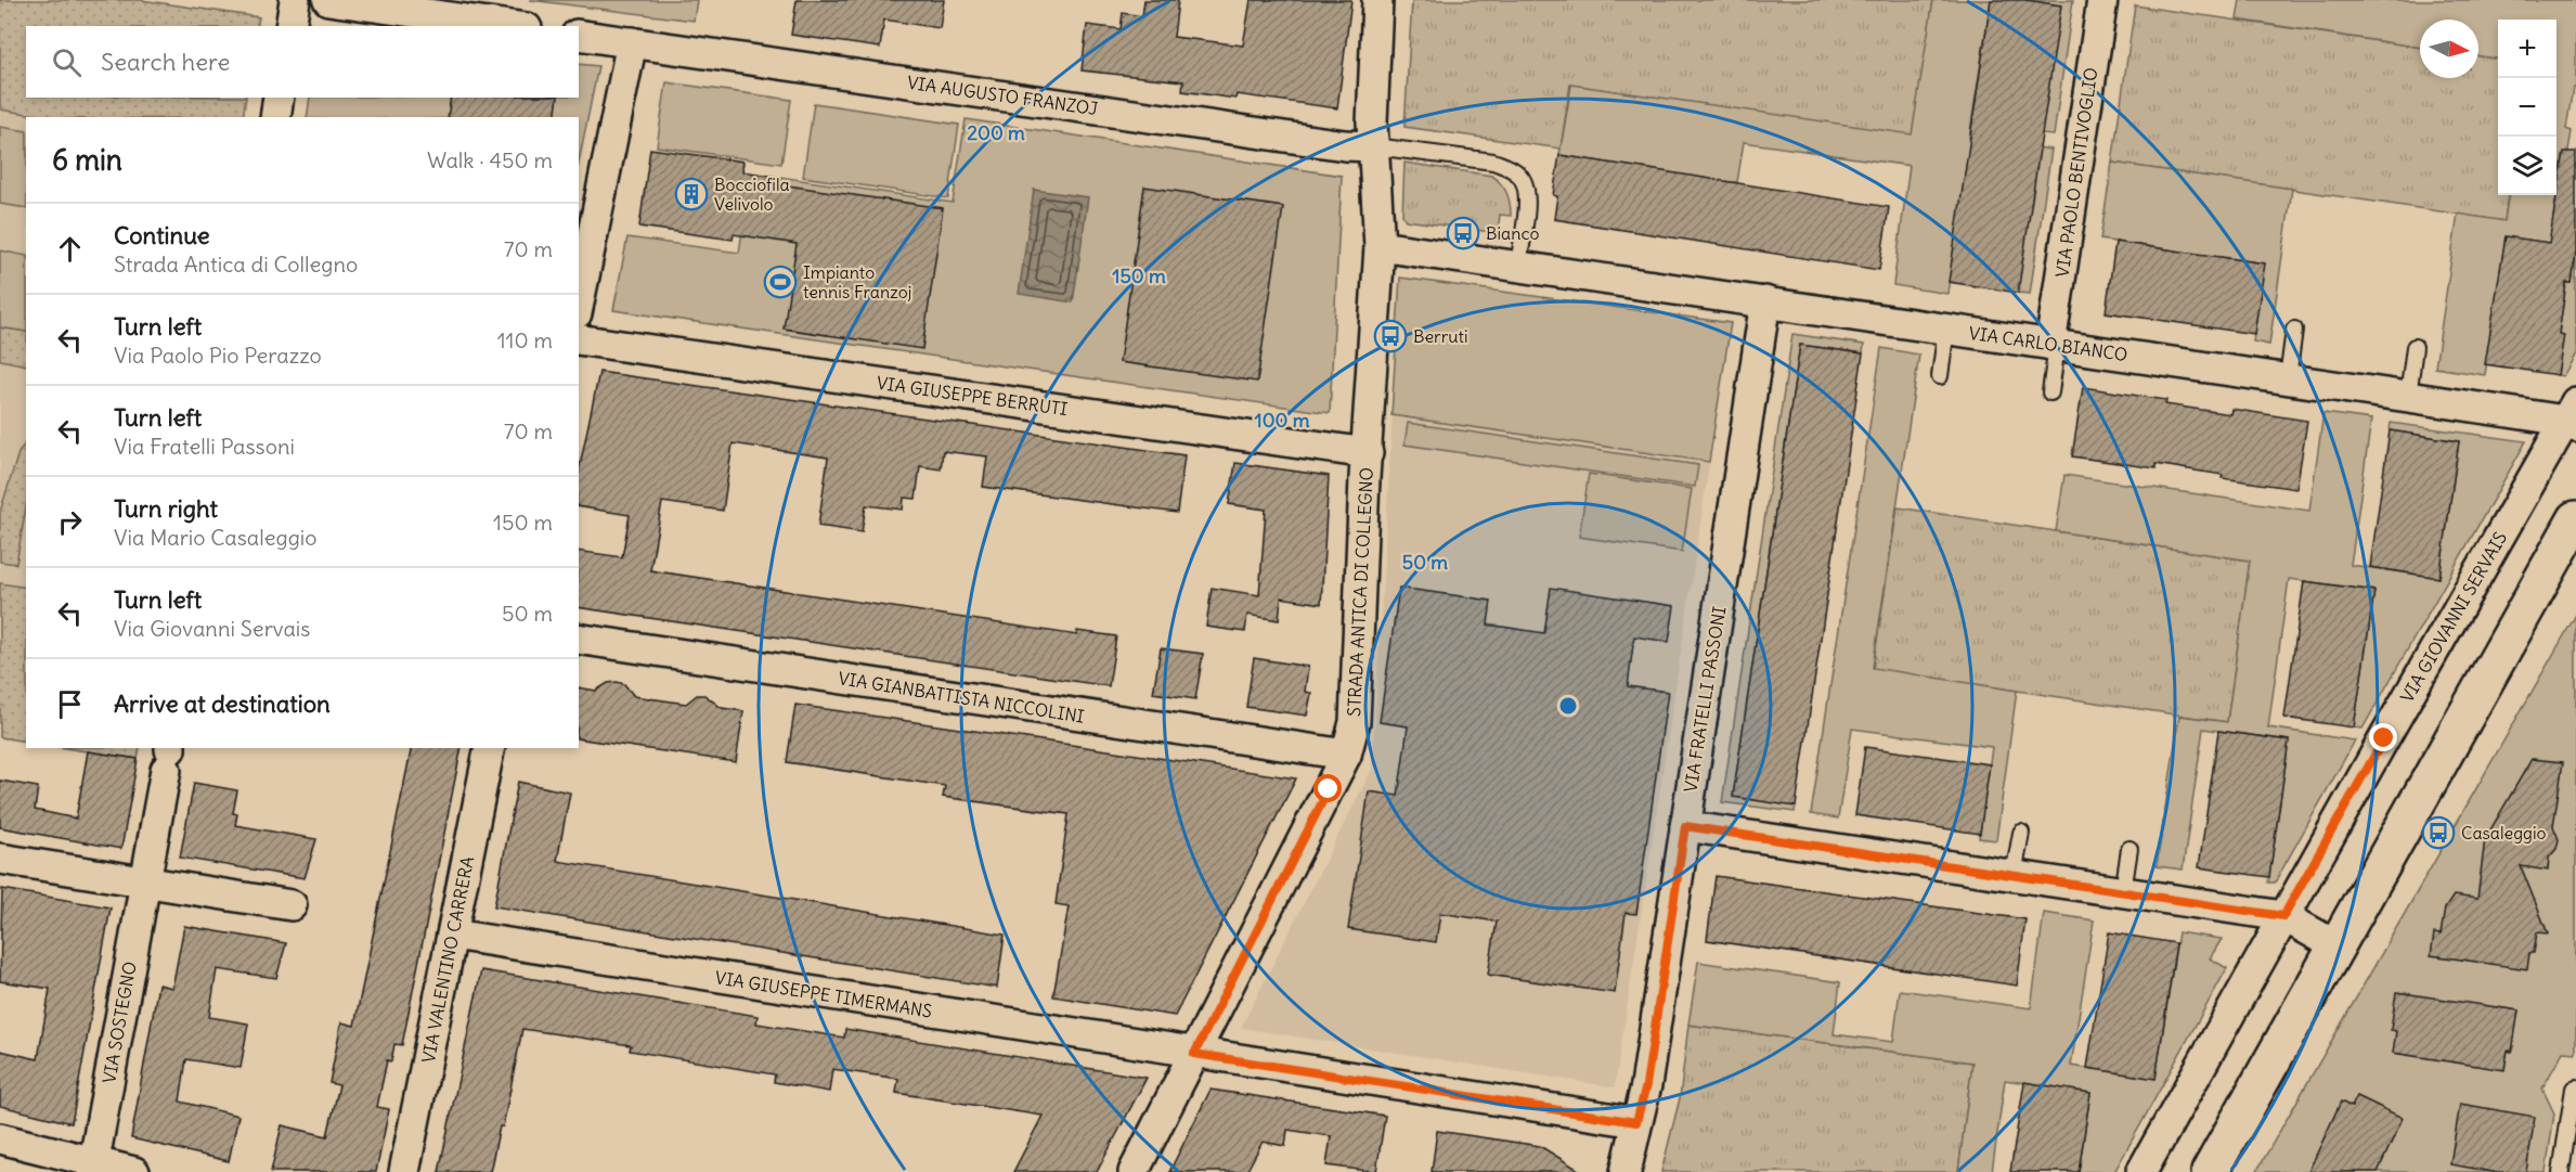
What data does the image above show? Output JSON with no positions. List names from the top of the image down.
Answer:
{
  "streets": {
    "street": [
      "VIA AUGUSTO FRANZOJ",
      "VIA PAOLO BENTIVOGLIO",
      "VIA CARLO BIANCO",
      "VIA GIUSEPPE BERRUTI",
      "STRADA ANTICA DI COLLEGNO",
      "VIA GIOVANNI SERVAIS",
      "VIA GIANBATTISTA NICCOLINI",
      "VIA FRATELLI PASSONI",
      "VIA VALENTINO CARRERA",
      "VIA GIUSEPPE TIMERMANS",
      "VIA SOSTEGNO"
    ]
  },
  "crossings": [
    ["VIA AUGUSTO FRANZOJ", "STRADA ANTICA DI COLLEGNO"],
    ["VIA PAOLO BENTIVOGLIO", "VIA CARLO BIANCO"],
    ["VIA CARLO BIANCO", "STRADA ANTICA DI COLLEGNO"],
    ["VIA CARLO BIANCO", "VIA GIOVANNI SERVAIS"],
    ["VIA CARLO BIANCO", "VIA FRATELLI PASSONI"],
    ["VIA GIUSEPPE BERRUTI", "STRADA ANTICA DI COLLEGNO"],
    ["STRADA ANTICA DI COLLEGNO", "VIA GIANBATTISTA NICCOLINI"],
    ["STRADA ANTICA DI COLLEGNO", "VIA GIUSEPPE TIMERMANS"],
    ["VIA FRATELLI PASSONI", "VIA GIUSEPPE TIMERMANS"],
    ["VIA VALENTINO CARRERA", "VIA GIUSEPPE TIMERMANS"]
  ],
  "places": {
    "building": ["Bocciofila Velivolo"],
    "bus stop": ["Bianco", "Berruti", "Casaleggio"],
    "sports": ["Impianto tennis Franzoj"]
  },
  "north": "right",
  "page": {
    "map_buttons": ["+", "−"],
    "search": "Search here",
    "heading": ["6 min", "Walk · 450 m"],
    "list": [
      ["Continue", "Strada Antica di Collegno", "70 m"],
      ["Turn left", "Via Paolo Pio Perazzo", "110 m"],
      ["Turn left", "Via Fratelli Passoni", "70 m"],
      ["Turn right", "Via Mario Casaleggio", "150 m"],
      ["Turn left", "Via Giovanni Servais", "50 m"],
      "Arrive at destination"
    ]
  },
  "rings": [
    "200 m",
    "150 m",
    "100 m",
    "50 m"
  ]
}
